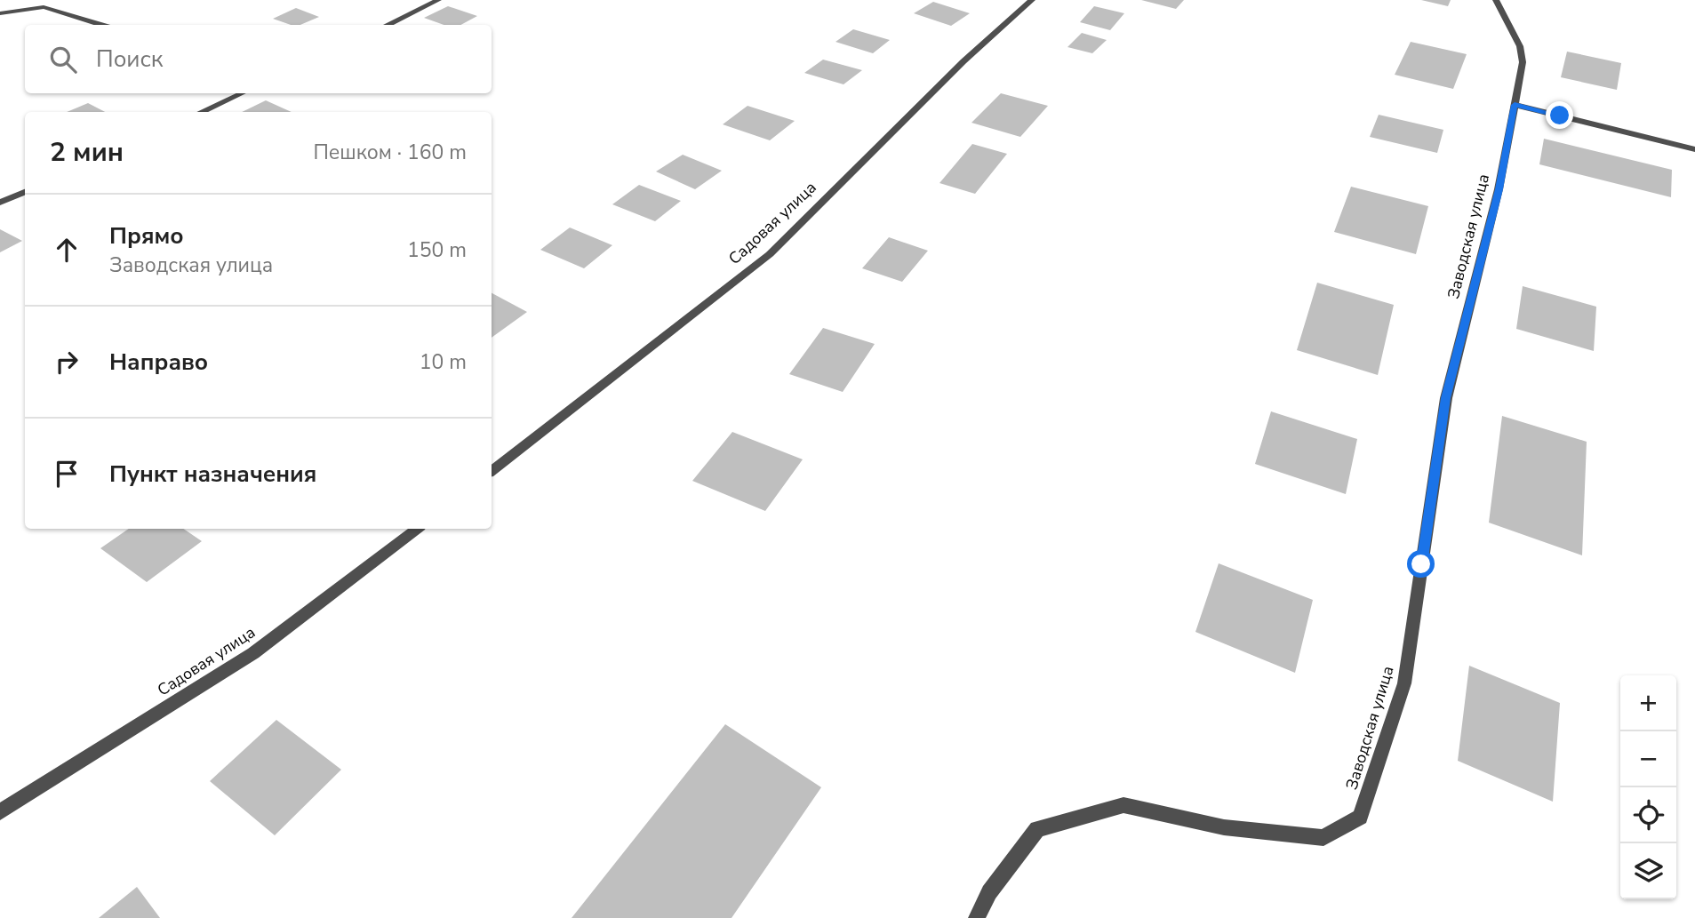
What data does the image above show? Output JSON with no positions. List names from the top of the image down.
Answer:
{
  "streets": {
    "street": ["Садовая улица", "Заводская улица"]
  },
  "page": {
    "search": "Поиск",
    "heading": ["2 мин", "Пешком · 160 m"],
    "list": [
      ["Прямо", "Заводская улица", "150 m"],
      ["Направо", "10 m"],
      "Пункт назначения"
    ],
    "map_buttons": ["+", "−"]
  }
}
